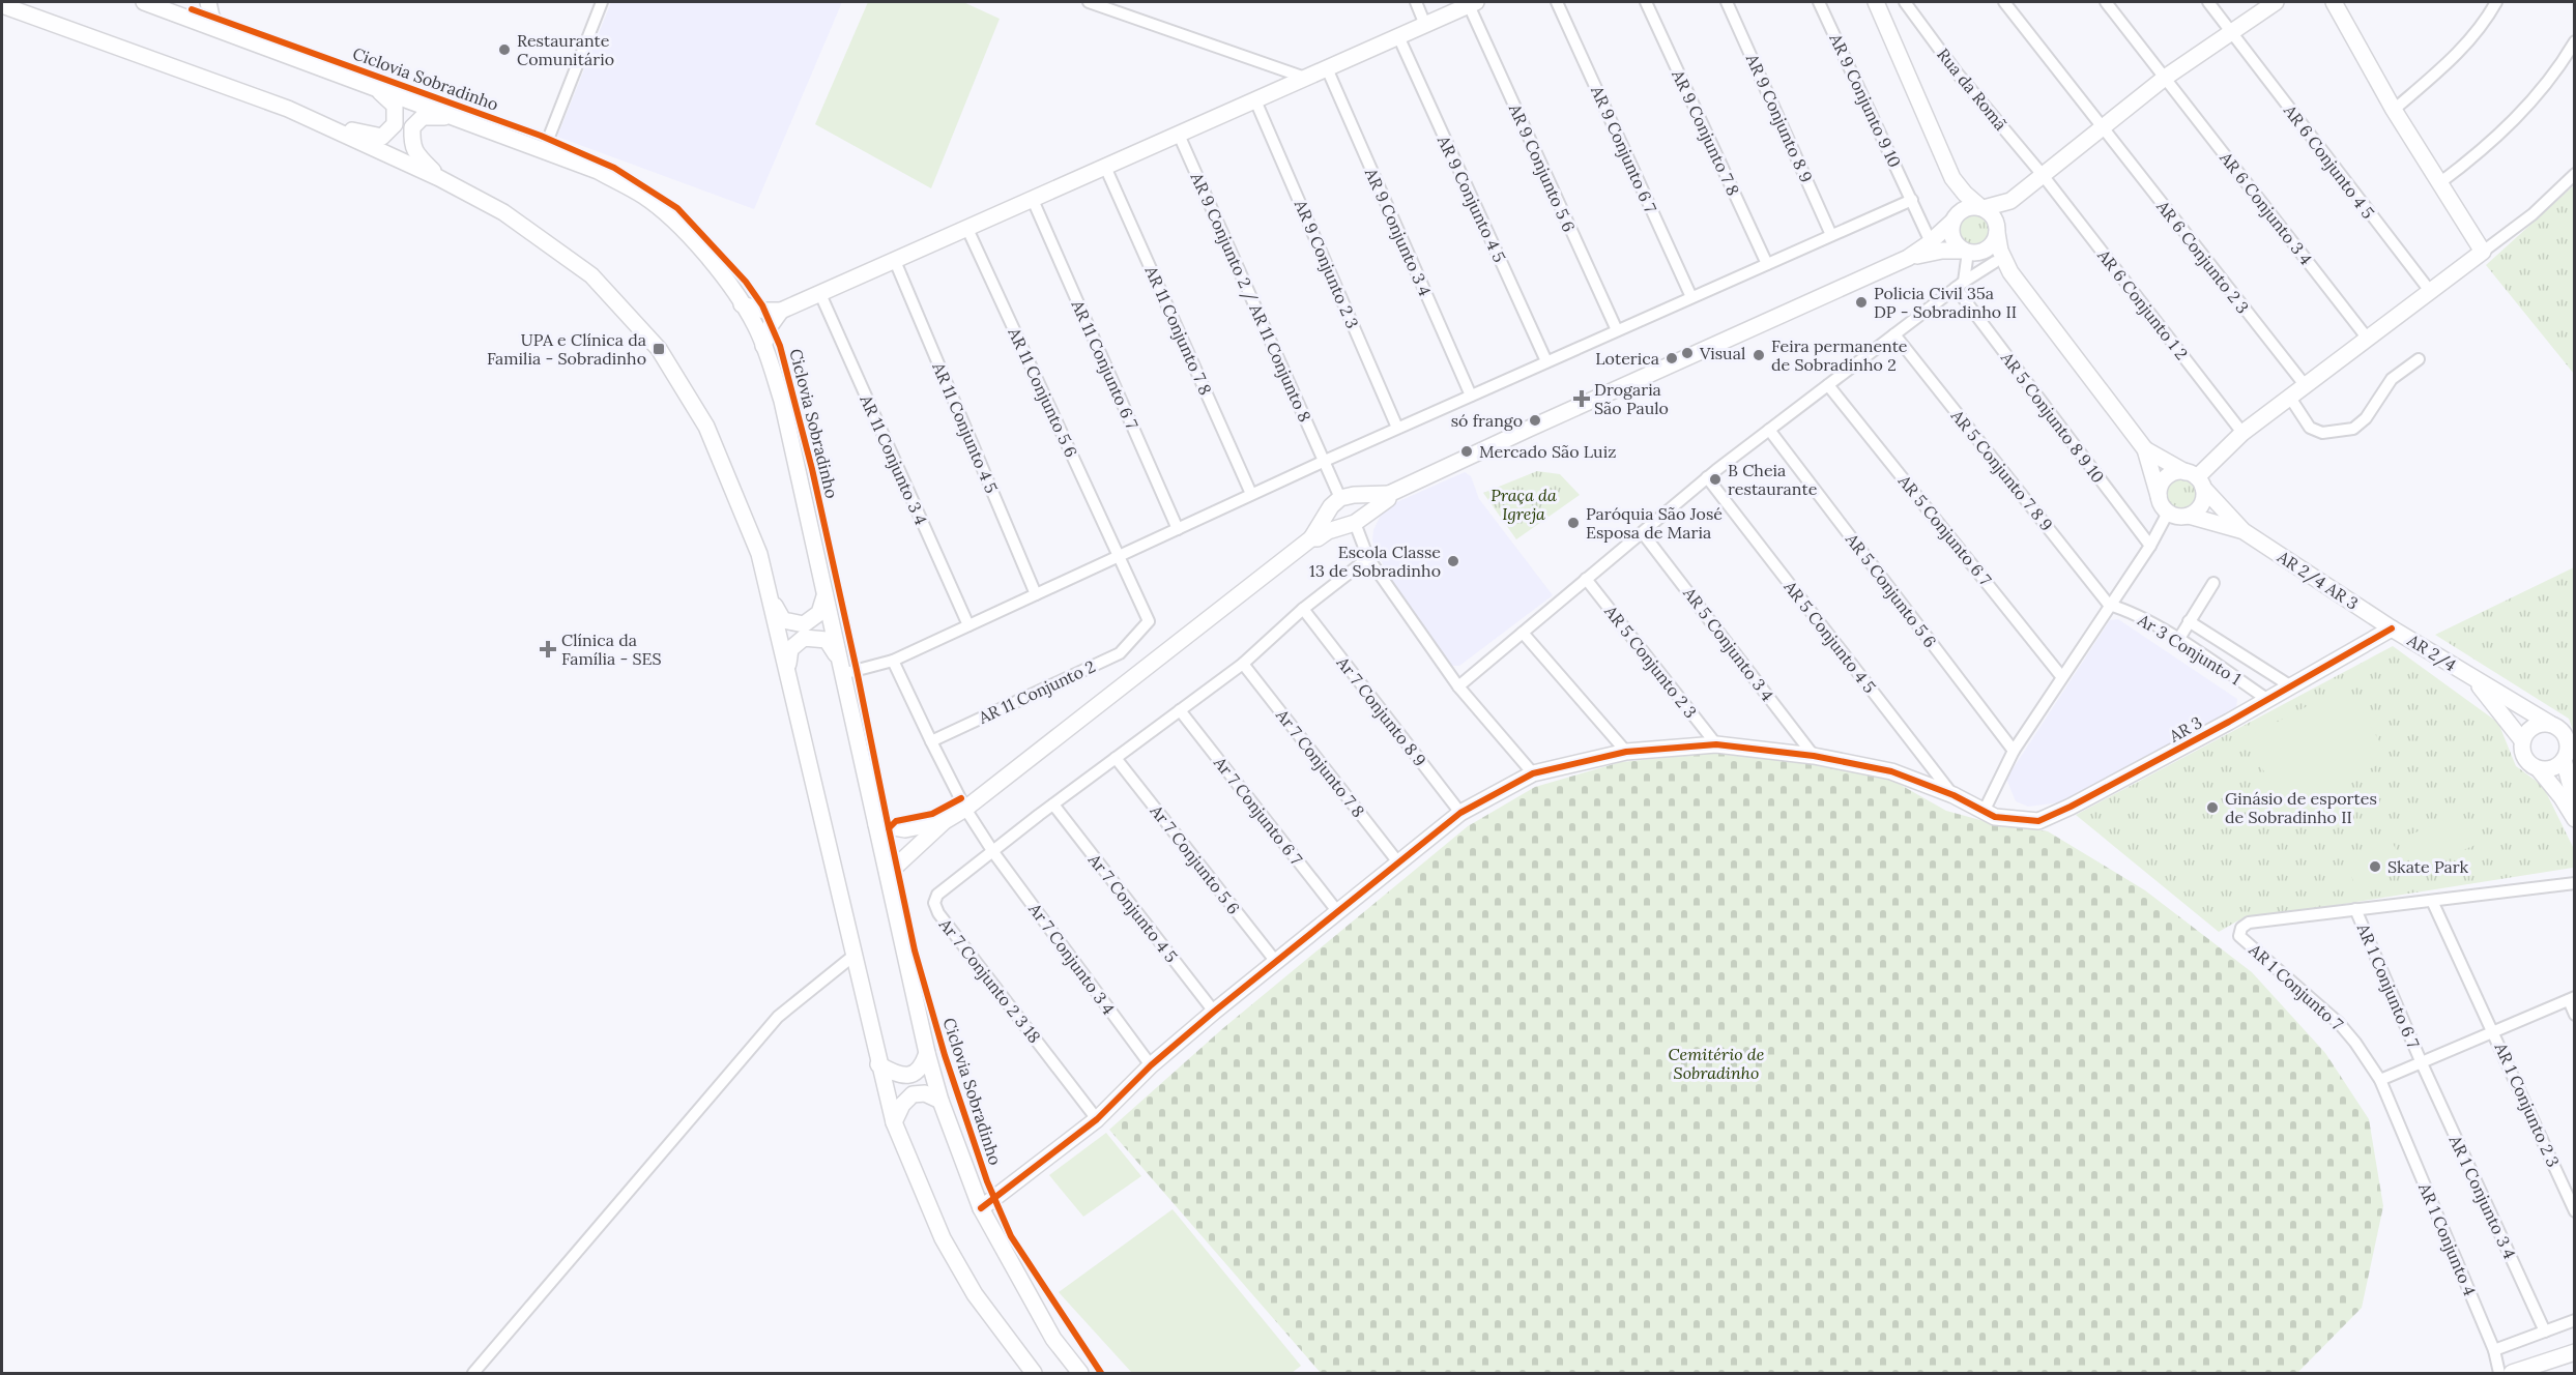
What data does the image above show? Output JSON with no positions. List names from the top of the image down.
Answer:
{
  "streets": {
    "street": [
      "Rua da Romã",
      "AR 9 Conjunto 9 10",
      "AR 9 Conjunto 8 9",
      "AR 9 Conjunto 7 8",
      "AR 9 Conjunto 6 7",
      "AR 6 Conjunto 4 5",
      "AR 9 Conjunto 5 6",
      "AR 9 Conjunto 4 5",
      "AR 6 Conjunto 3 4",
      "AR 9 Conjunto 3 4",
      "AR 6 Conjunto 2 3",
      "AR 9 Conjunto 2 3",
      "AR 9 Conjunto 2 / AR 11 Conjunto 8",
      "AR 6 Conjunto 1 2",
      "AR 11 Conjunto 7 8",
      "AR 11 Conjunto 6 7",
      "AR 11 Conjunto 5 6",
      "AR 5 Conjunto 8 9 10",
      "AR 11 Conjunto 4 5",
      "AR 11 Conjunto 3 4",
      "AR 5 Conjunto 7 8 9",
      "AR 5 Conjunto 6 7",
      "AR 2/4 AR 3",
      "AR 5 Conjunto 5 6",
      "AR 5 Conjunto 4 5",
      "AR 5 Conjunto 3 4",
      "Ar 3 Conjunto 1",
      "AR 2/4",
      "AR 5 Conjunto 2 3",
      "AR 11 Conjunto 2",
      "Ar 7 Conjunto 8 9",
      "AR 3",
      "Ar 7 Conjunto 7 8",
      "Ar 7 Conjunto 6 7",
      "Ar 7 Conjunto 5 6",
      "Ar 7 Conjunto 4 5",
      "Ar 7 Conjunto 3 4",
      "Ar 7 Conjunto 2 3 18",
      "AR 1 Conjunto 6 7",
      "AR 1 Conjunto 7",
      "AR 1 Conjunto 2 3",
      "AR 1 Conjunto 3 4",
      "AR 1 Conjunto 4"
    ],
    "cycle path": ["Ciclovia Sobradinho"]
  },
  "crossings": [
    ["Rua da Romã", "AR 6 Conjunto 1 2"],
    ["AR 11 Conjunto 5 6", "AR 11 Conjunto 2"],
    ["AR 5 Conjunto 7 8 9", "Ar 3 Conjunto 1"],
    ["AR 2/4 AR 3", "AR 2/4"],
    ["AR 2/4 AR 3", "AR 3"],
    ["AR 5 Conjunto 4 5", "AR 3"],
    ["AR 5 Conjunto 3 4", "AR 3"],
    ["Ar 3 Conjunto 1", "AR 3"],
    ["AR 2/4", "AR 3"],
    ["AR 5 Conjunto 2 3", "AR 3"],
    ["AR 11 Conjunto 2", "Ar 7 Conjunto 3 4"],
    ["Ar 7 Conjunto 8 9", "AR 3"],
    ["AR 3", "Ar 7 Conjunto 7 8"],
    ["AR 3", "Ar 7 Conjunto 6 7"],
    ["AR 3", "Ar 7 Conjunto 5 6"],
    ["AR 3", "Ar 7 Conjunto 4 5"],
    ["AR 3", "Ar 7 Conjunto 3 4"],
    ["AR 3", "Ar 7 Conjunto 2 3 18"],
    ["Ar 7 Conjunto 3 4", "Ar 7 Conjunto 2 3 18"],
    ["AR 1 Conjunto 6 7", "AR 1 Conjunto 7"],
    ["AR 1 Conjunto 6 7", "AR 1 Conjunto 3 4"],
    ["AR 1 Conjunto 7", "AR 1 Conjunto 4"]
  ],
  "parks": ["Praça da Igreja", "Cemitério de Sobradinho"],
  "places": {
    "other": [
      "Restaurante Comunitário",
      "Policia Civil 35a DP - Sobradinho II",
      "Visual",
      "Feira permanente de Sobradinho 2",
      "Loterica",
      "só frango",
      "Mercado São Luiz",
      "B Cheia restaurante",
      "Paróquia São José Esposa de Maria",
      "Escola Classe 13 de Sobradinho",
      "Ginásio de esportes de Sobradinho II",
      "Skate Park"
    ],
    "transit": ["UPA e Clínica da Familia - Sobradinho"],
    "health": ["Drogaria São Paulo", "Clínica da Família - SES"]
  }
}
